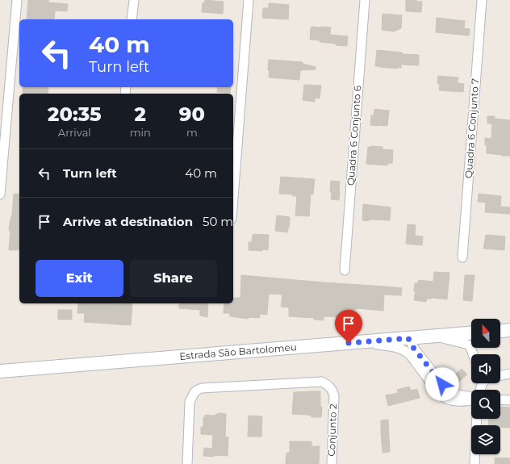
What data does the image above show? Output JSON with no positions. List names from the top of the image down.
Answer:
{
  "streets": {
    "street": [
      "Quadra 6 Conjunto 7",
      "Quadra 6 Conjunto 6",
      "Estrada São Bartolomeu",
      "Conjunto 2"
    ]
  },
  "north": "top",
  "page": {
    "turn": ["40 m", "Turn left"],
    "eta": [
      "20:35",
      "Arrival",
      "2",
      "min",
      "90",
      "m"
    ],
    "list": [
      {
        "name": "Turn left",
        "value": "40 m"
      },
      {
        "name": "Arrive at destination",
        "value": "50 m"
      }
    ],
    "buttons": ["Exit", "Share"]
  }
}
